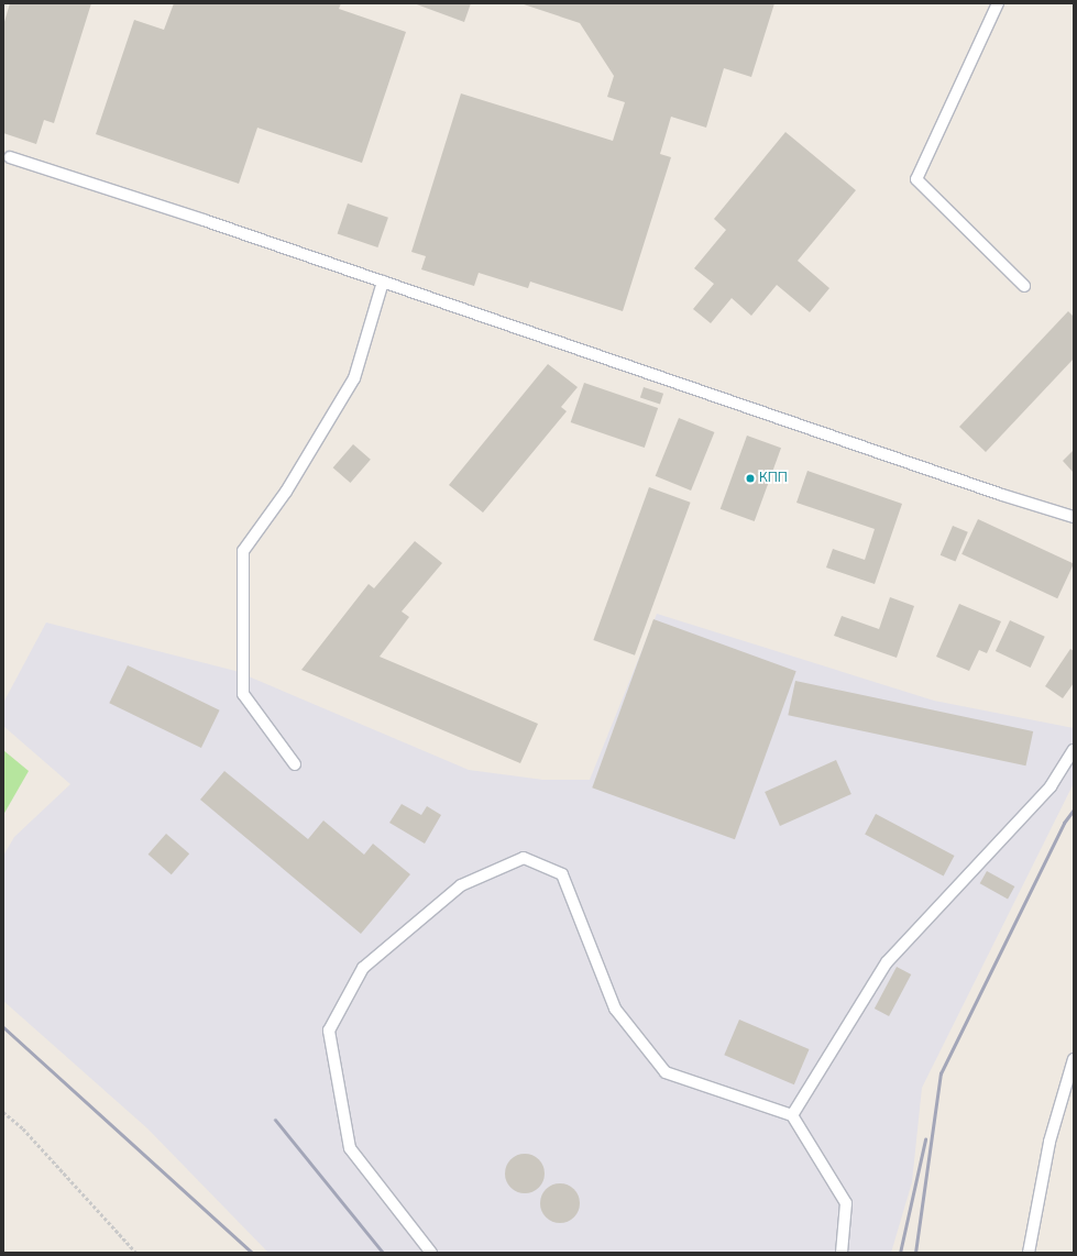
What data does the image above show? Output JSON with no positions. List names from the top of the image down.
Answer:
{
  "places": ["КПП"]
}
